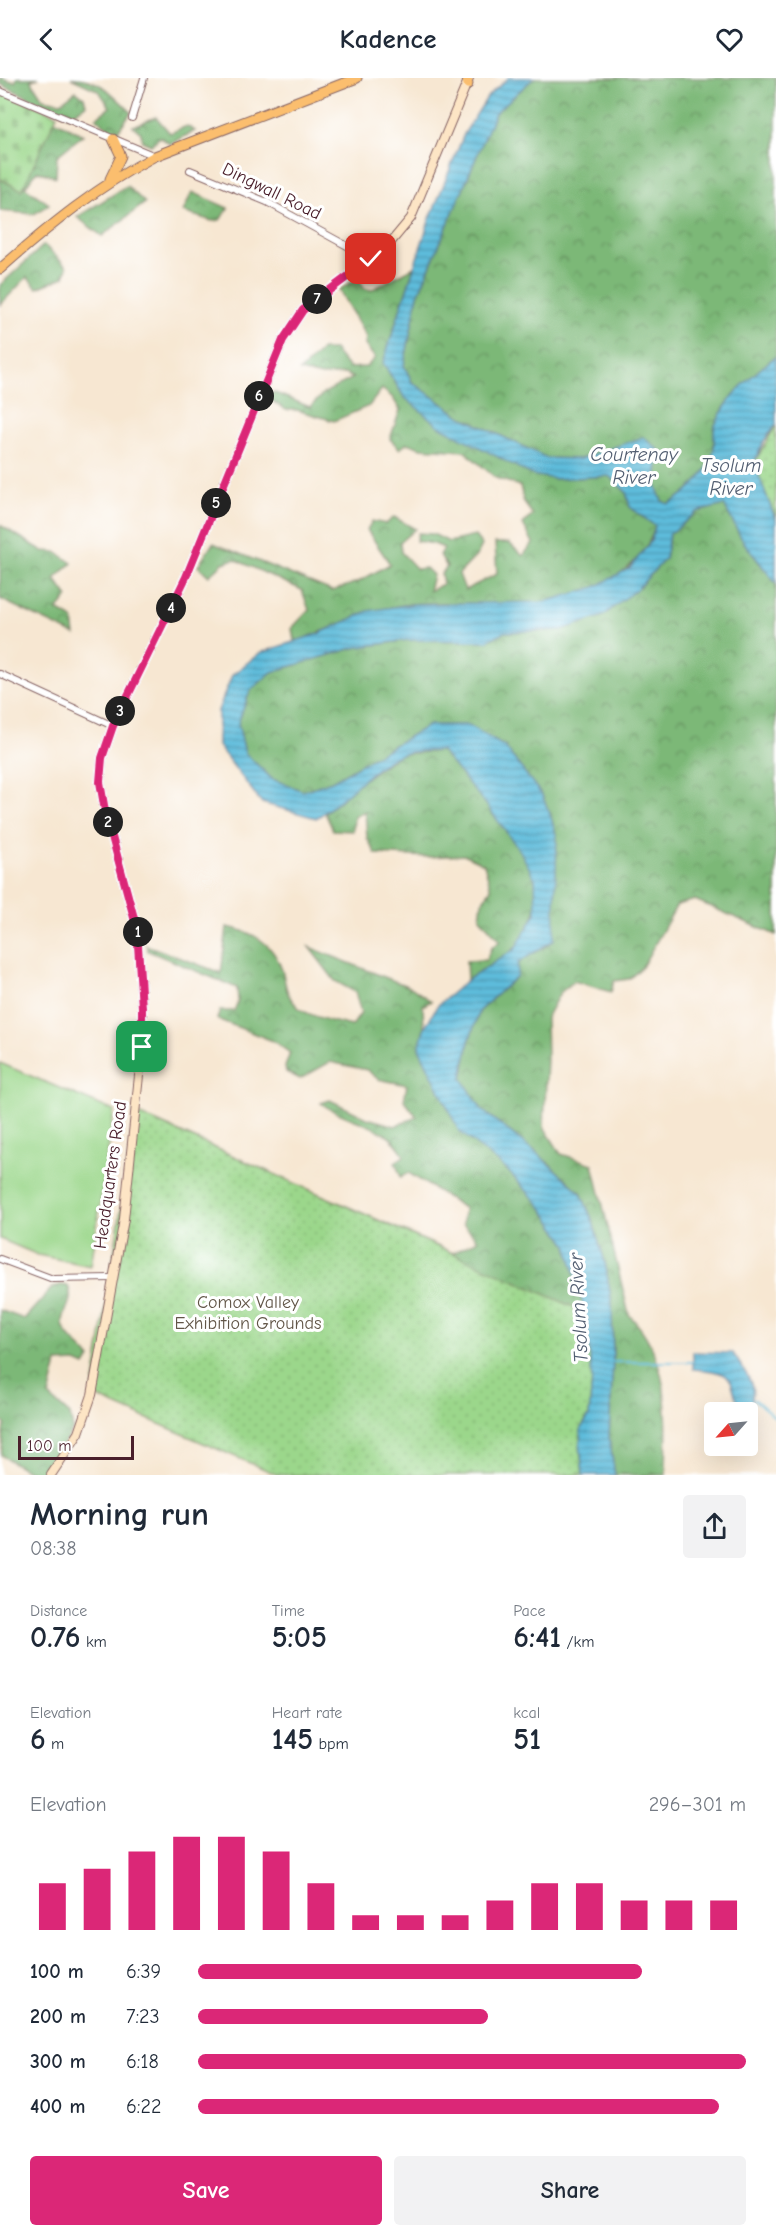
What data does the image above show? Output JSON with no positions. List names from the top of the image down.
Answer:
{
  "streets": {
    "main road": ["Headquarters Road"],
    "street": ["Dingwall Road"]
  },
  "crossings": [
    ["Dingwall Road", "Headquarters Road"]
  ],
  "water": ["Courtenay River", "Tsolum River"],
  "parks": ["Comox Valley Exhibition Grounds"],
  "scale_bar": "100 m",
  "north": "bottom left",
  "page": {
    "header": "Kadence",
    "pins": [
      "7",
      "6",
      "5",
      "4",
      "3",
      "2",
      "1"
    ],
    "scale": "100 m",
    "heading": ["Morning run", "08:38"],
    "stats": [
      ["Distance", "0.76 km"],
      ["Time", "5:05"],
      ["Pace", "6:41 /km"],
      ["Elevation", "6 m"],
      ["Heart rate", "145 bpm"],
      ["kcal", "51"]
    ],
    "chart": ["Elevation", "296–301 m"],
    "list": [
      {
        "name": "100 m",
        "note": "6:39"
      },
      {
        "name": "200 m",
        "note": "7:23"
      },
      {
        "name": "300 m",
        "note": "6:18"
      },
      {
        "name": "400 m",
        "note": "6:22"
      }
    ],
    "buttons": ["Save", "Share"]
  }
}
